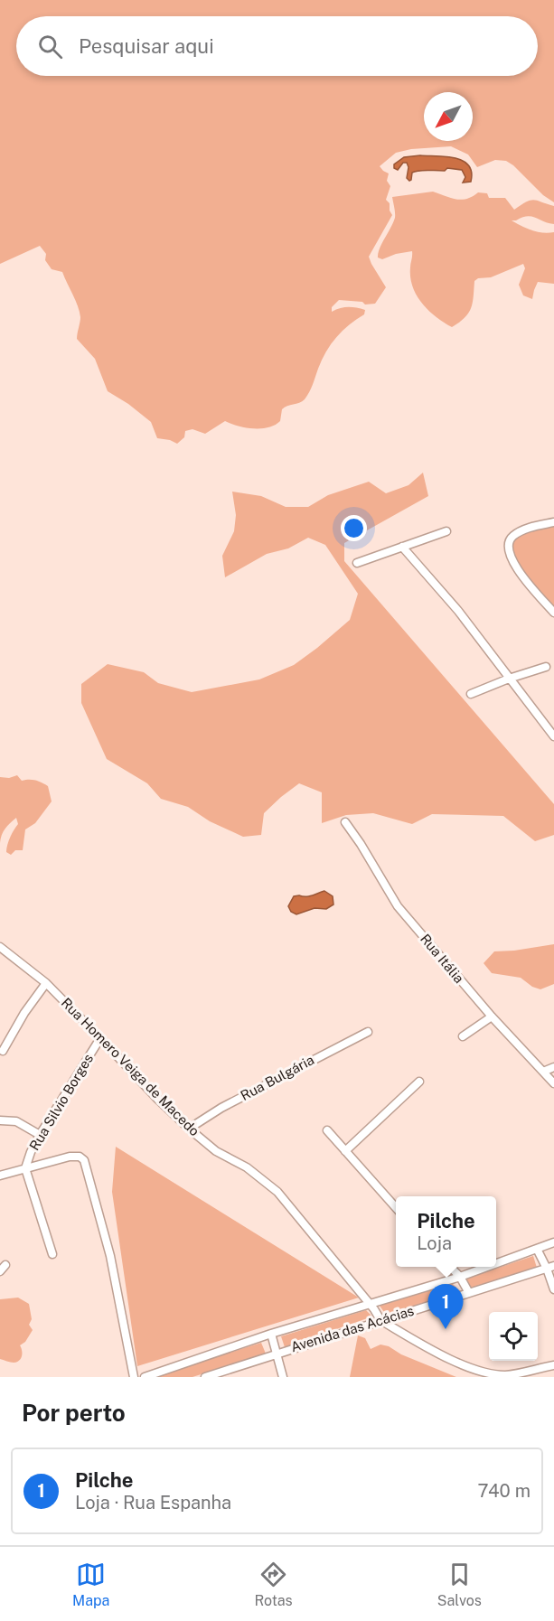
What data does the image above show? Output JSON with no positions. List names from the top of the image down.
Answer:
{
  "streets": {
    "street": [
      "Rua Itália",
      "Rua Homero Veiga de Macedo",
      "Rua Bulgária",
      "Rua Silvio Borges",
      "Avenida das Acácias"
    ]
  },
  "crossings": [
    ["Rua Homero Veiga de Macedo", "Rua Bulgária"],
    ["Rua Homero Veiga de Macedo", "Rua Silvio Borges"],
    ["Rua Homero Veiga de Macedo", "Avenida das Acácias"]
  ],
  "north": "bottom left",
  "page": {
    "search": "Pesquisar aqui",
    "popup": ["Pilche", "Loja"],
    "pins": "1",
    "heading": "Por perto",
    "list": [
      {
        "mark": "1",
        "name": "Pilche",
        "note": "Loja · Rua Espanha",
        "value": "740 m"
      }
    ],
    "nav": ["Mapa", "Rotas", "Salvos"]
  }
}
